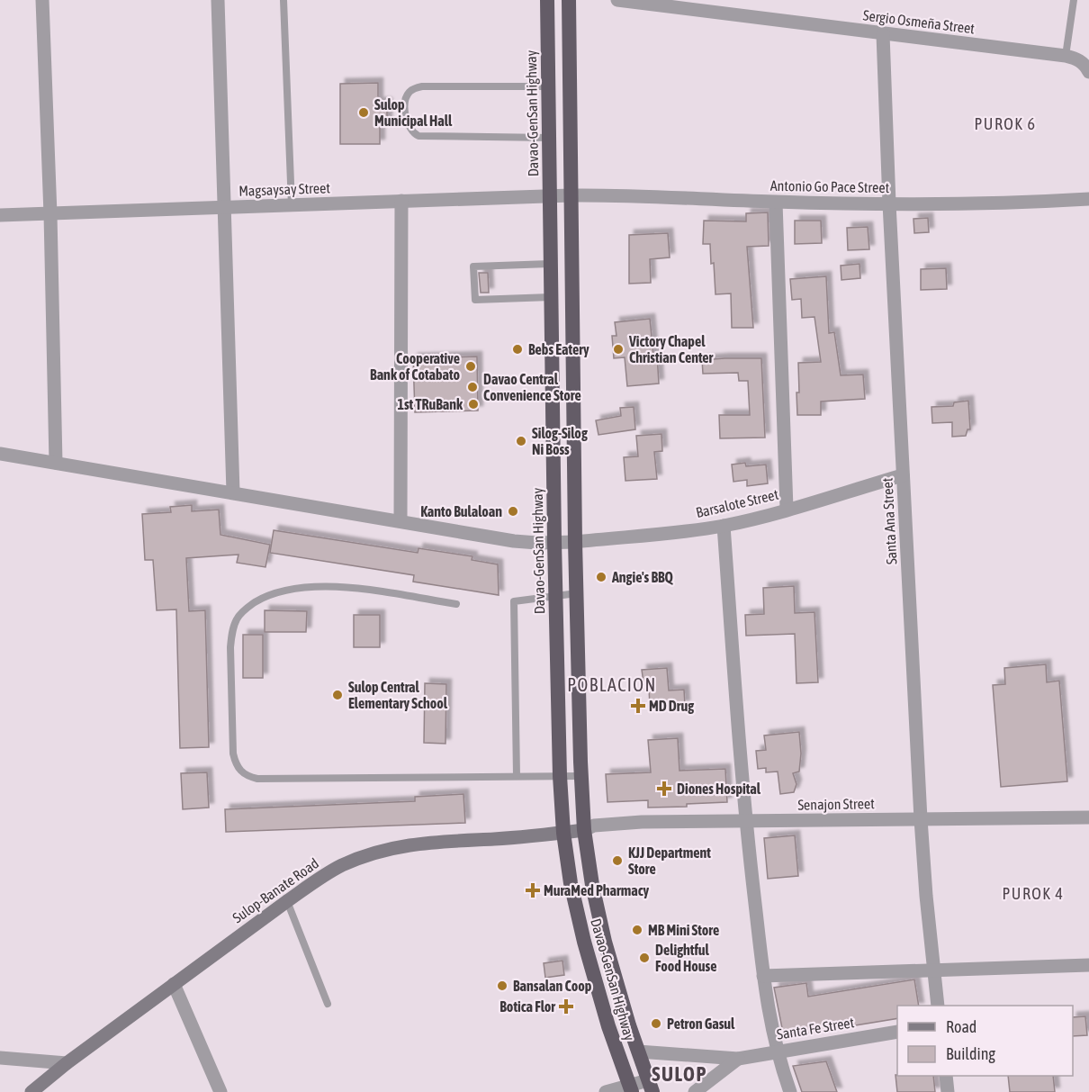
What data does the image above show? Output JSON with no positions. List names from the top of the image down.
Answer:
{
  "streets": {
    "highway": ["Davao-GenSan Highway"],
    "main road": ["Sulop-Banate Road"],
    "street": [
      "Sergio Osmeña Street",
      "Antonio Go Pace Street",
      "Magsaysay Street",
      "Barsalote Street",
      "Santa Ana Street",
      "Senajon Street",
      "Santa Fe Street"
    ]
  },
  "crossings": [
    ["Sergio Osmeña Street", "Santa Ana Street"],
    ["Davao-GenSan Highway", "Antonio Go Pace Street"],
    ["Davao-GenSan Highway", "Magsaysay Street"],
    ["Davao-GenSan Highway", "Barsalote Street"],
    ["Davao-GenSan Highway", "Senajon Street"],
    ["Davao-GenSan Highway", "Sulop-Banate Road"],
    ["Davao-GenSan Highway", "Santa Fe Street"],
    ["Antonio Go Pace Street", "Magsaysay Street"],
    ["Antonio Go Pace Street", "Santa Ana Street"],
    ["Barsalote Street", "Santa Ana Street"],
    ["Santa Ana Street", "Senajon Street"],
    ["Senajon Street", "Sulop-Banate Road"]
  ],
  "districts": [
    "PUROK 6",
    "POBLACION",
    "PUROK 4",
    "SULOP"
  ],
  "places": {
    "other": [
      "Sulop Municipal Hall",
      "Bebs Eatery",
      "Victory Chapel Christian Center",
      "Cooperative Bank of Cotabato",
      "Davao Central Convenience Store",
      "1st TRuBank",
      "Silog-Silog Ni Boss",
      "Kanto Bulaloan",
      "Angie's BBQ",
      "Sulop Central Elementary School",
      "KJJ Department Store",
      "MB Mini Store",
      "Delightful Food House",
      "Bansalan Coop",
      "Petron Gasul"
    ],
    "health": [
      "MD Drug",
      "Diones Hospital",
      "MuraMed Pharmacy",
      "Botica Flor"
    ]
  },
  "legend": ["Road", "Building"]
}
